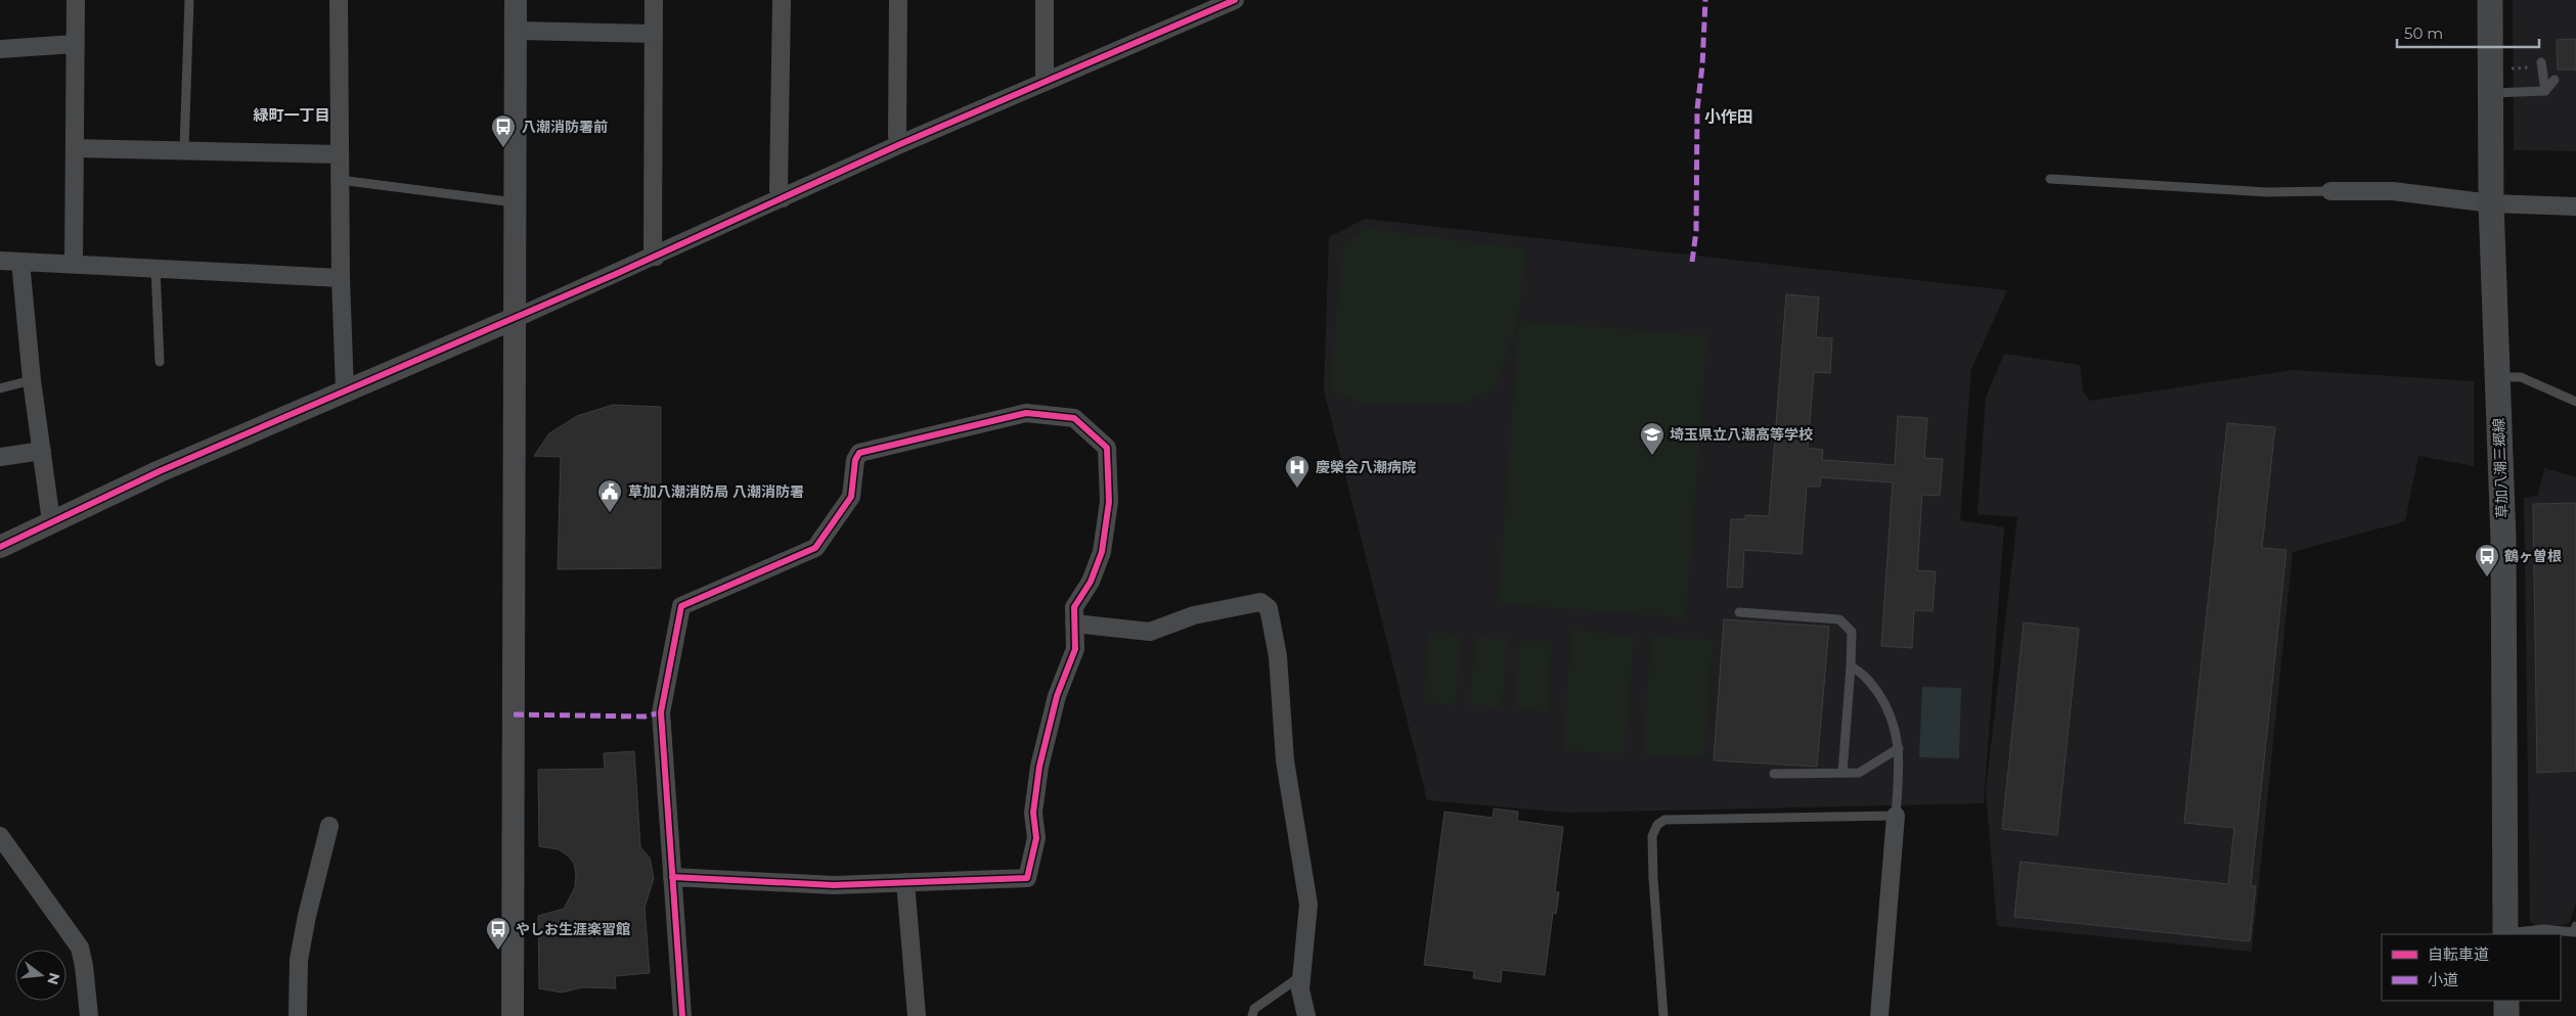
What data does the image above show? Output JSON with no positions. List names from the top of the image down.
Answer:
{
  "streets": {
    "main road": ["草加八潮三郷線"]
  },
  "districts": ["緑町一丁目", "小作田"],
  "places": {
    "bus stop": ["八潮消防署前", "鶴ヶ曽根", "やしお生涯楽習館"],
    "school or university": ["埼玉県立八潮高等学校"],
    "hospital": ["慶榮会八潮病院"],
    "public building": ["草加八潮消防局 八潮消防署"]
  },
  "legend": ["自転車道", "小道"],
  "scale_bar": "50 m",
  "north": "right"
}
